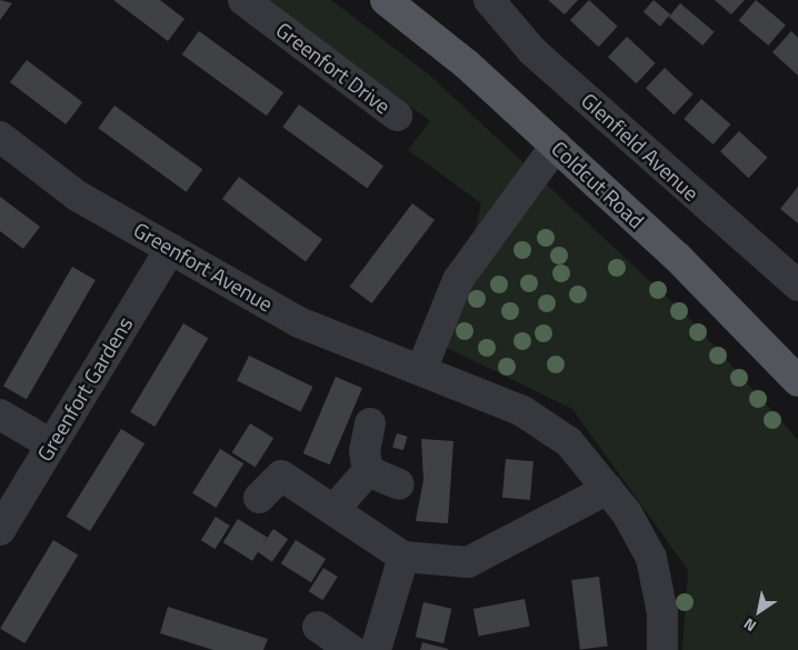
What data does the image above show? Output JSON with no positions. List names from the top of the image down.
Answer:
{
  "streets": {
    "main road": ["Coldcut Road"],
    "street": [
      "Greenfort Drive",
      "Glenfield Avenue",
      "Greenfort Avenue",
      "Greenfort Gardens"
    ]
  },
  "crossings": [
    ["Greenfort Avenue", "Greenfort Gardens"]
  ],
  "north": "bottom left"
}
